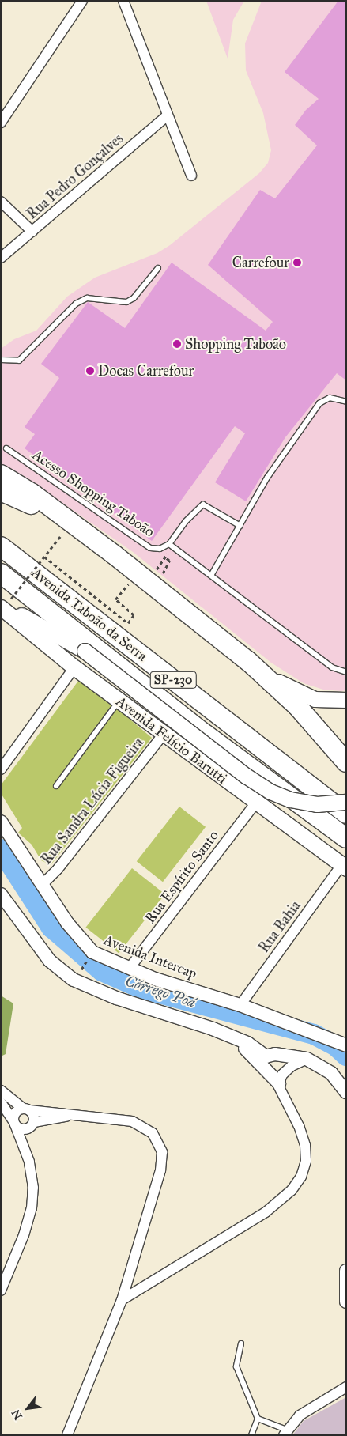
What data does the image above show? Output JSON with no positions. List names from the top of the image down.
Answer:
{
  "streets": {
    "highway": ["Avenida Taboão da Serra", "SP-230"],
    "main road": ["Avenida Felício Barutti"],
    "street": [
      "Rua Pedro Gonçalves",
      "Rua Sandra Lúcia Figueira",
      "Rua Espírito Santo",
      "Rua Bahia",
      "Avenida Intercap"
    ],
    "lane": ["Acesso Shopping Taboão"]
  },
  "crossings": [
    ["Avenida Felício Barutti", "Rua Sandra Lúcia Figueira"],
    ["Avenida Felício Barutti", "Rua Espírito Santo"],
    ["Avenida Felício Barutti", "Rua Bahia"],
    ["Rua Sandra Lúcia Figueira", "Avenida Intercap"],
    ["Rua Espírito Santo", "Avenida Intercap"],
    ["Rua Bahia", "Avenida Intercap"]
  ],
  "water": ["Córrego Poá"],
  "places": ["Carrefour", "Shopping Taboão", "Docas Carrefour"],
  "north": "bottom left"
}
